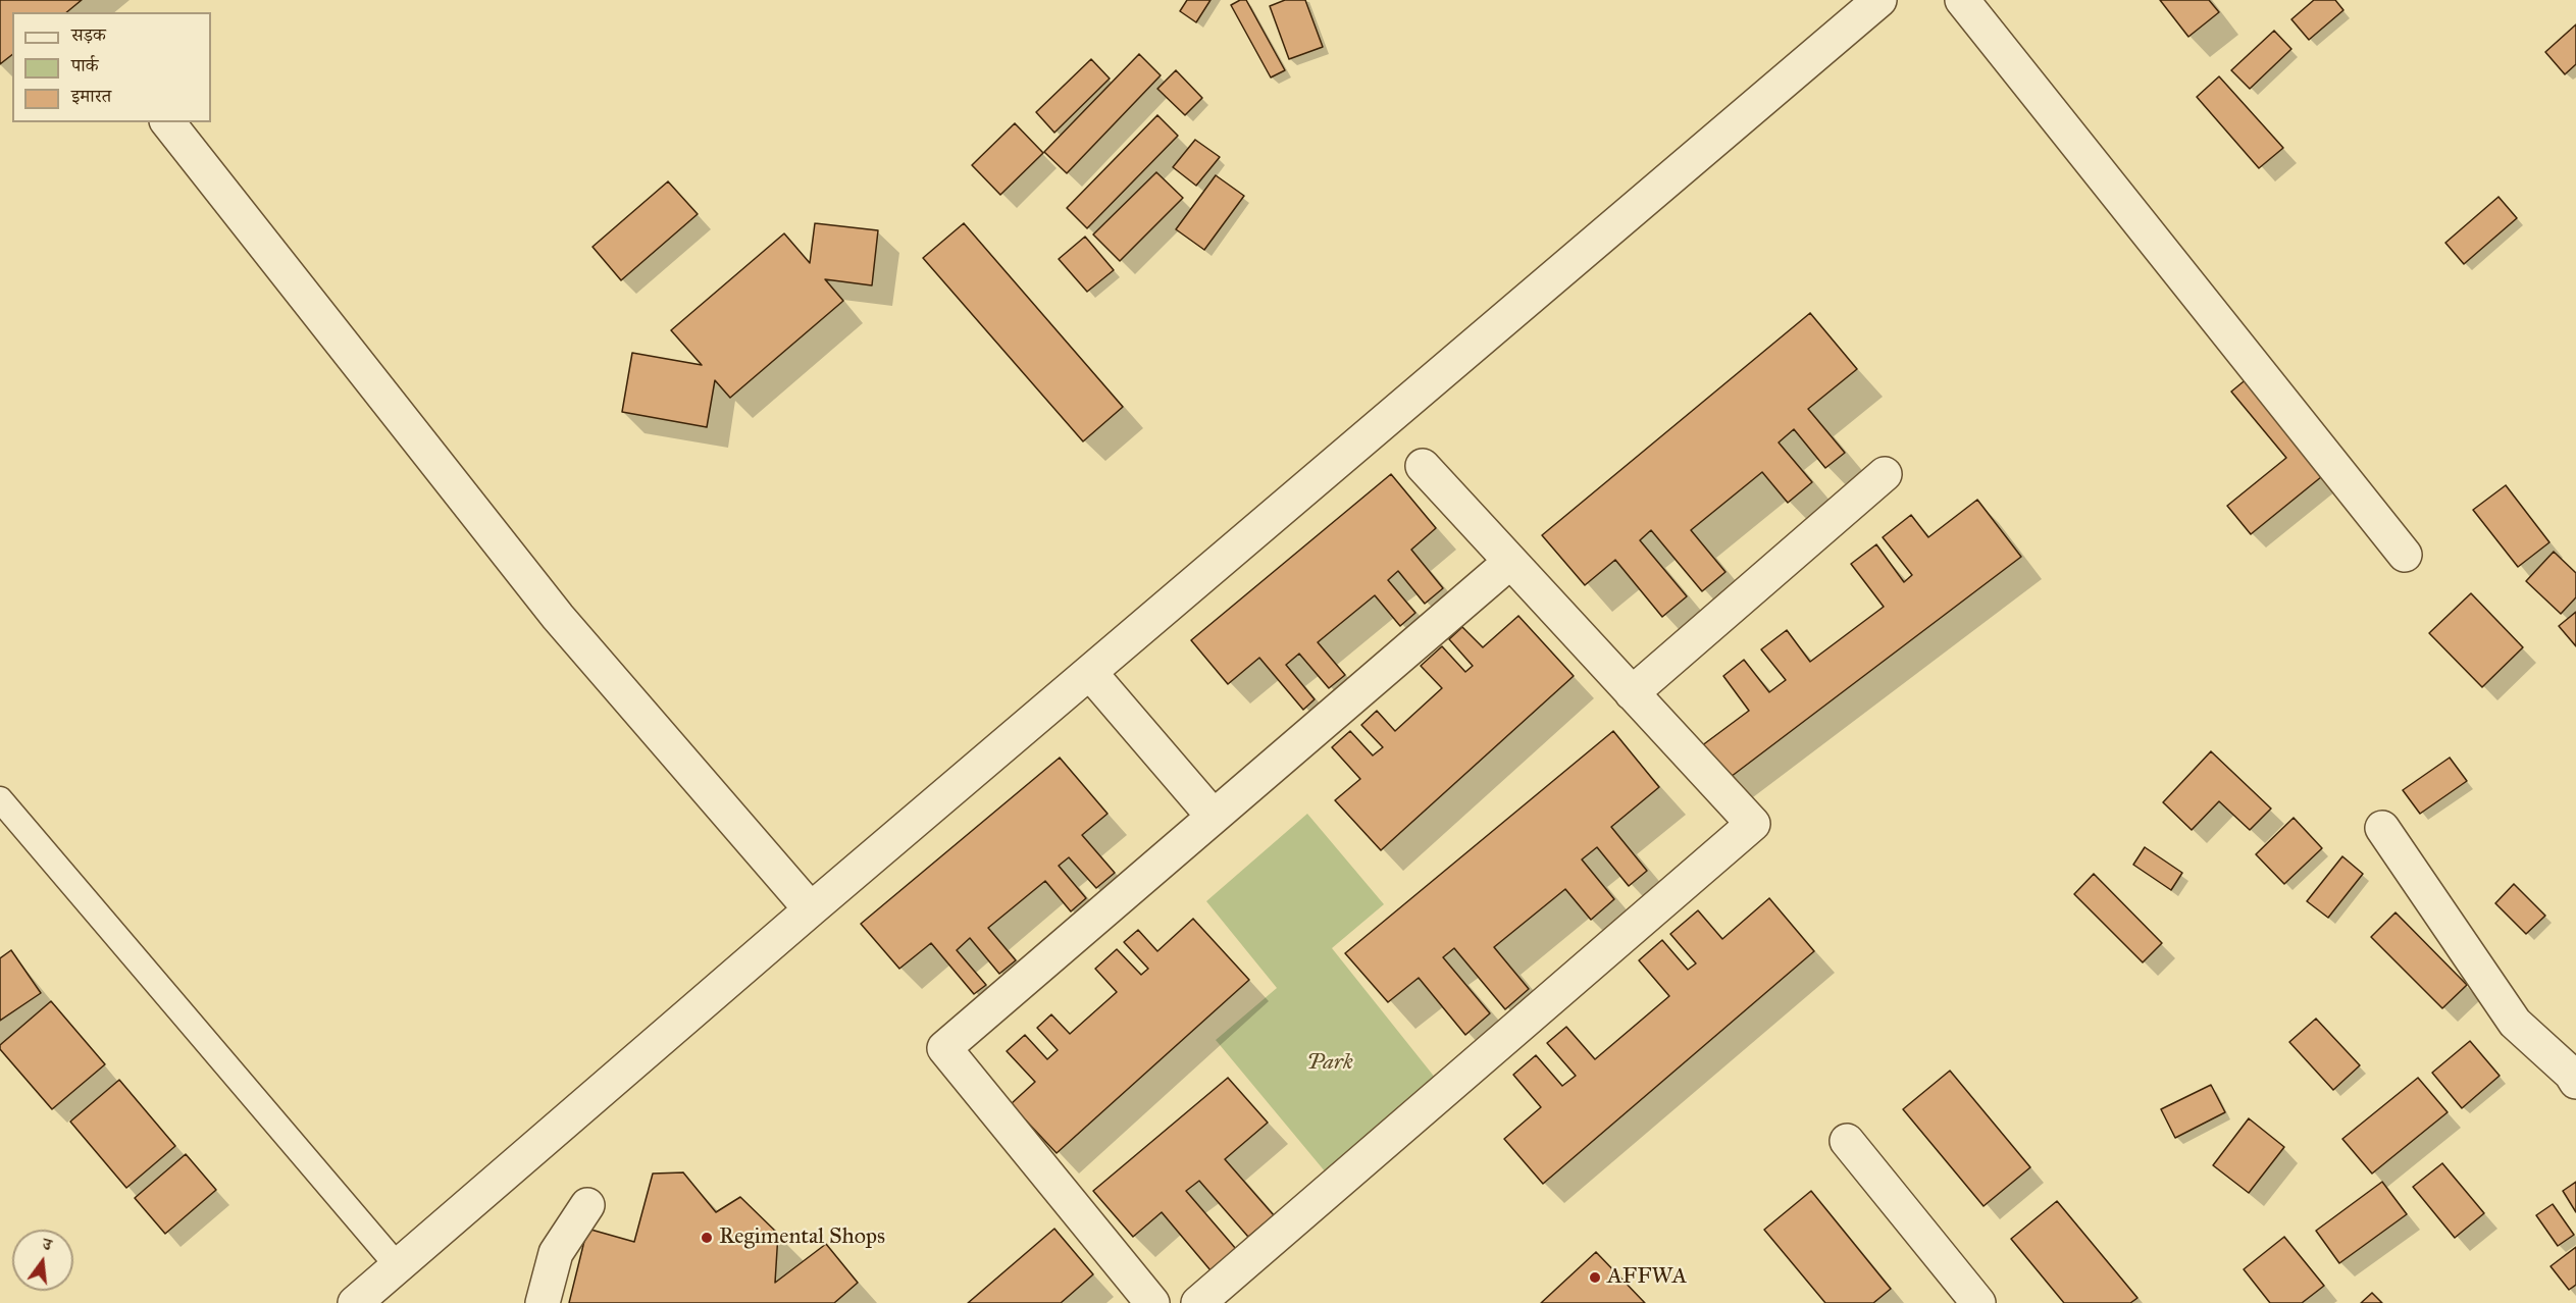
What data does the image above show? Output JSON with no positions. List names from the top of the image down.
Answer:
{
  "parks": ["Park"],
  "places": ["Regimental Shops", "AFFWA"],
  "legend": ["सड़क", "पार्क", "इमारत"],
  "north": "top"
}
